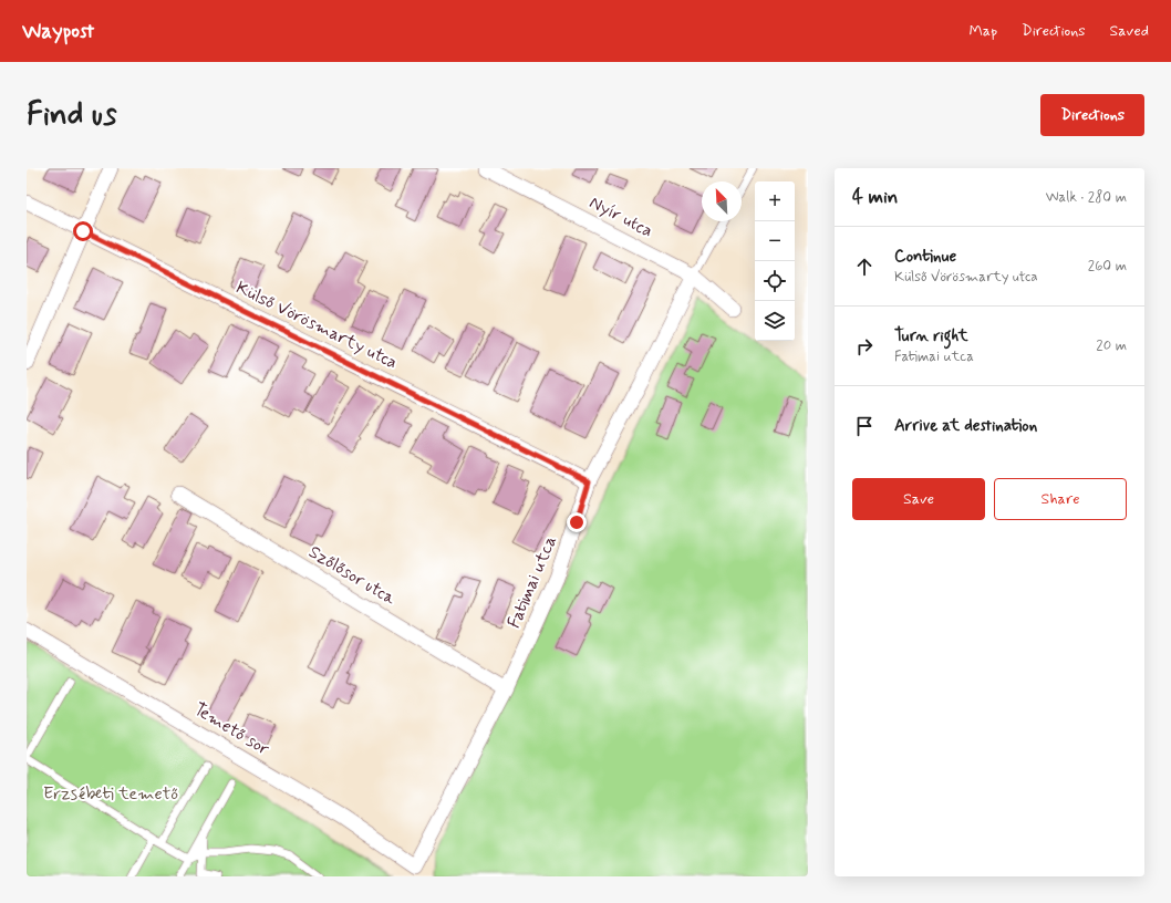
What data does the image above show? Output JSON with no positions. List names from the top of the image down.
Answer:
{
  "streets": {
    "street": [
      "Nyír utca",
      "Külső Vörösmarty utca",
      "Szőlősor utca",
      "Fatimai utca",
      "Temető sor"
    ]
  },
  "crossings": [
    ["Nyír utca", "Fatimai utca"],
    ["Külső Vörösmarty utca", "Fatimai utca"],
    ["Szőlősor utca", "Fatimai utca"],
    ["Fatimai utca", "Temető sor"]
  ],
  "parks": ["Erzsébeti temető"],
  "north": "top left",
  "page": {
    "header": "Waypost",
    "nav": ["Map", "Directions", "Saved"],
    "buttons": [
      "Directions",
      ["Save", "Share"]
    ],
    "title": "Find us",
    "heading": ["4 min", "Walk · 280 m"],
    "map_buttons": ["+", "−"],
    "list": [
      ["Continue", "Külső Vörösmarty utca", "260 m"],
      ["Turn right", "Fatimai utca", "20 m"],
      "Arrive at destination"
    ]
  }
}
